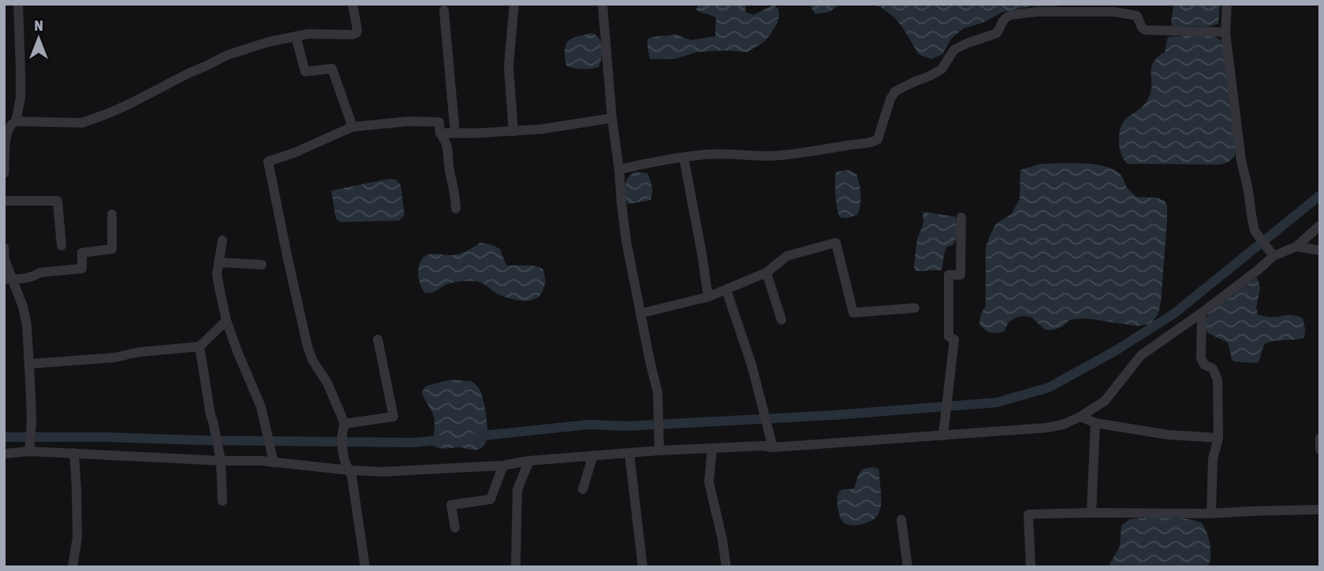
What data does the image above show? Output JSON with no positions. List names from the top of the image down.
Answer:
{
  "north": "top"
}
